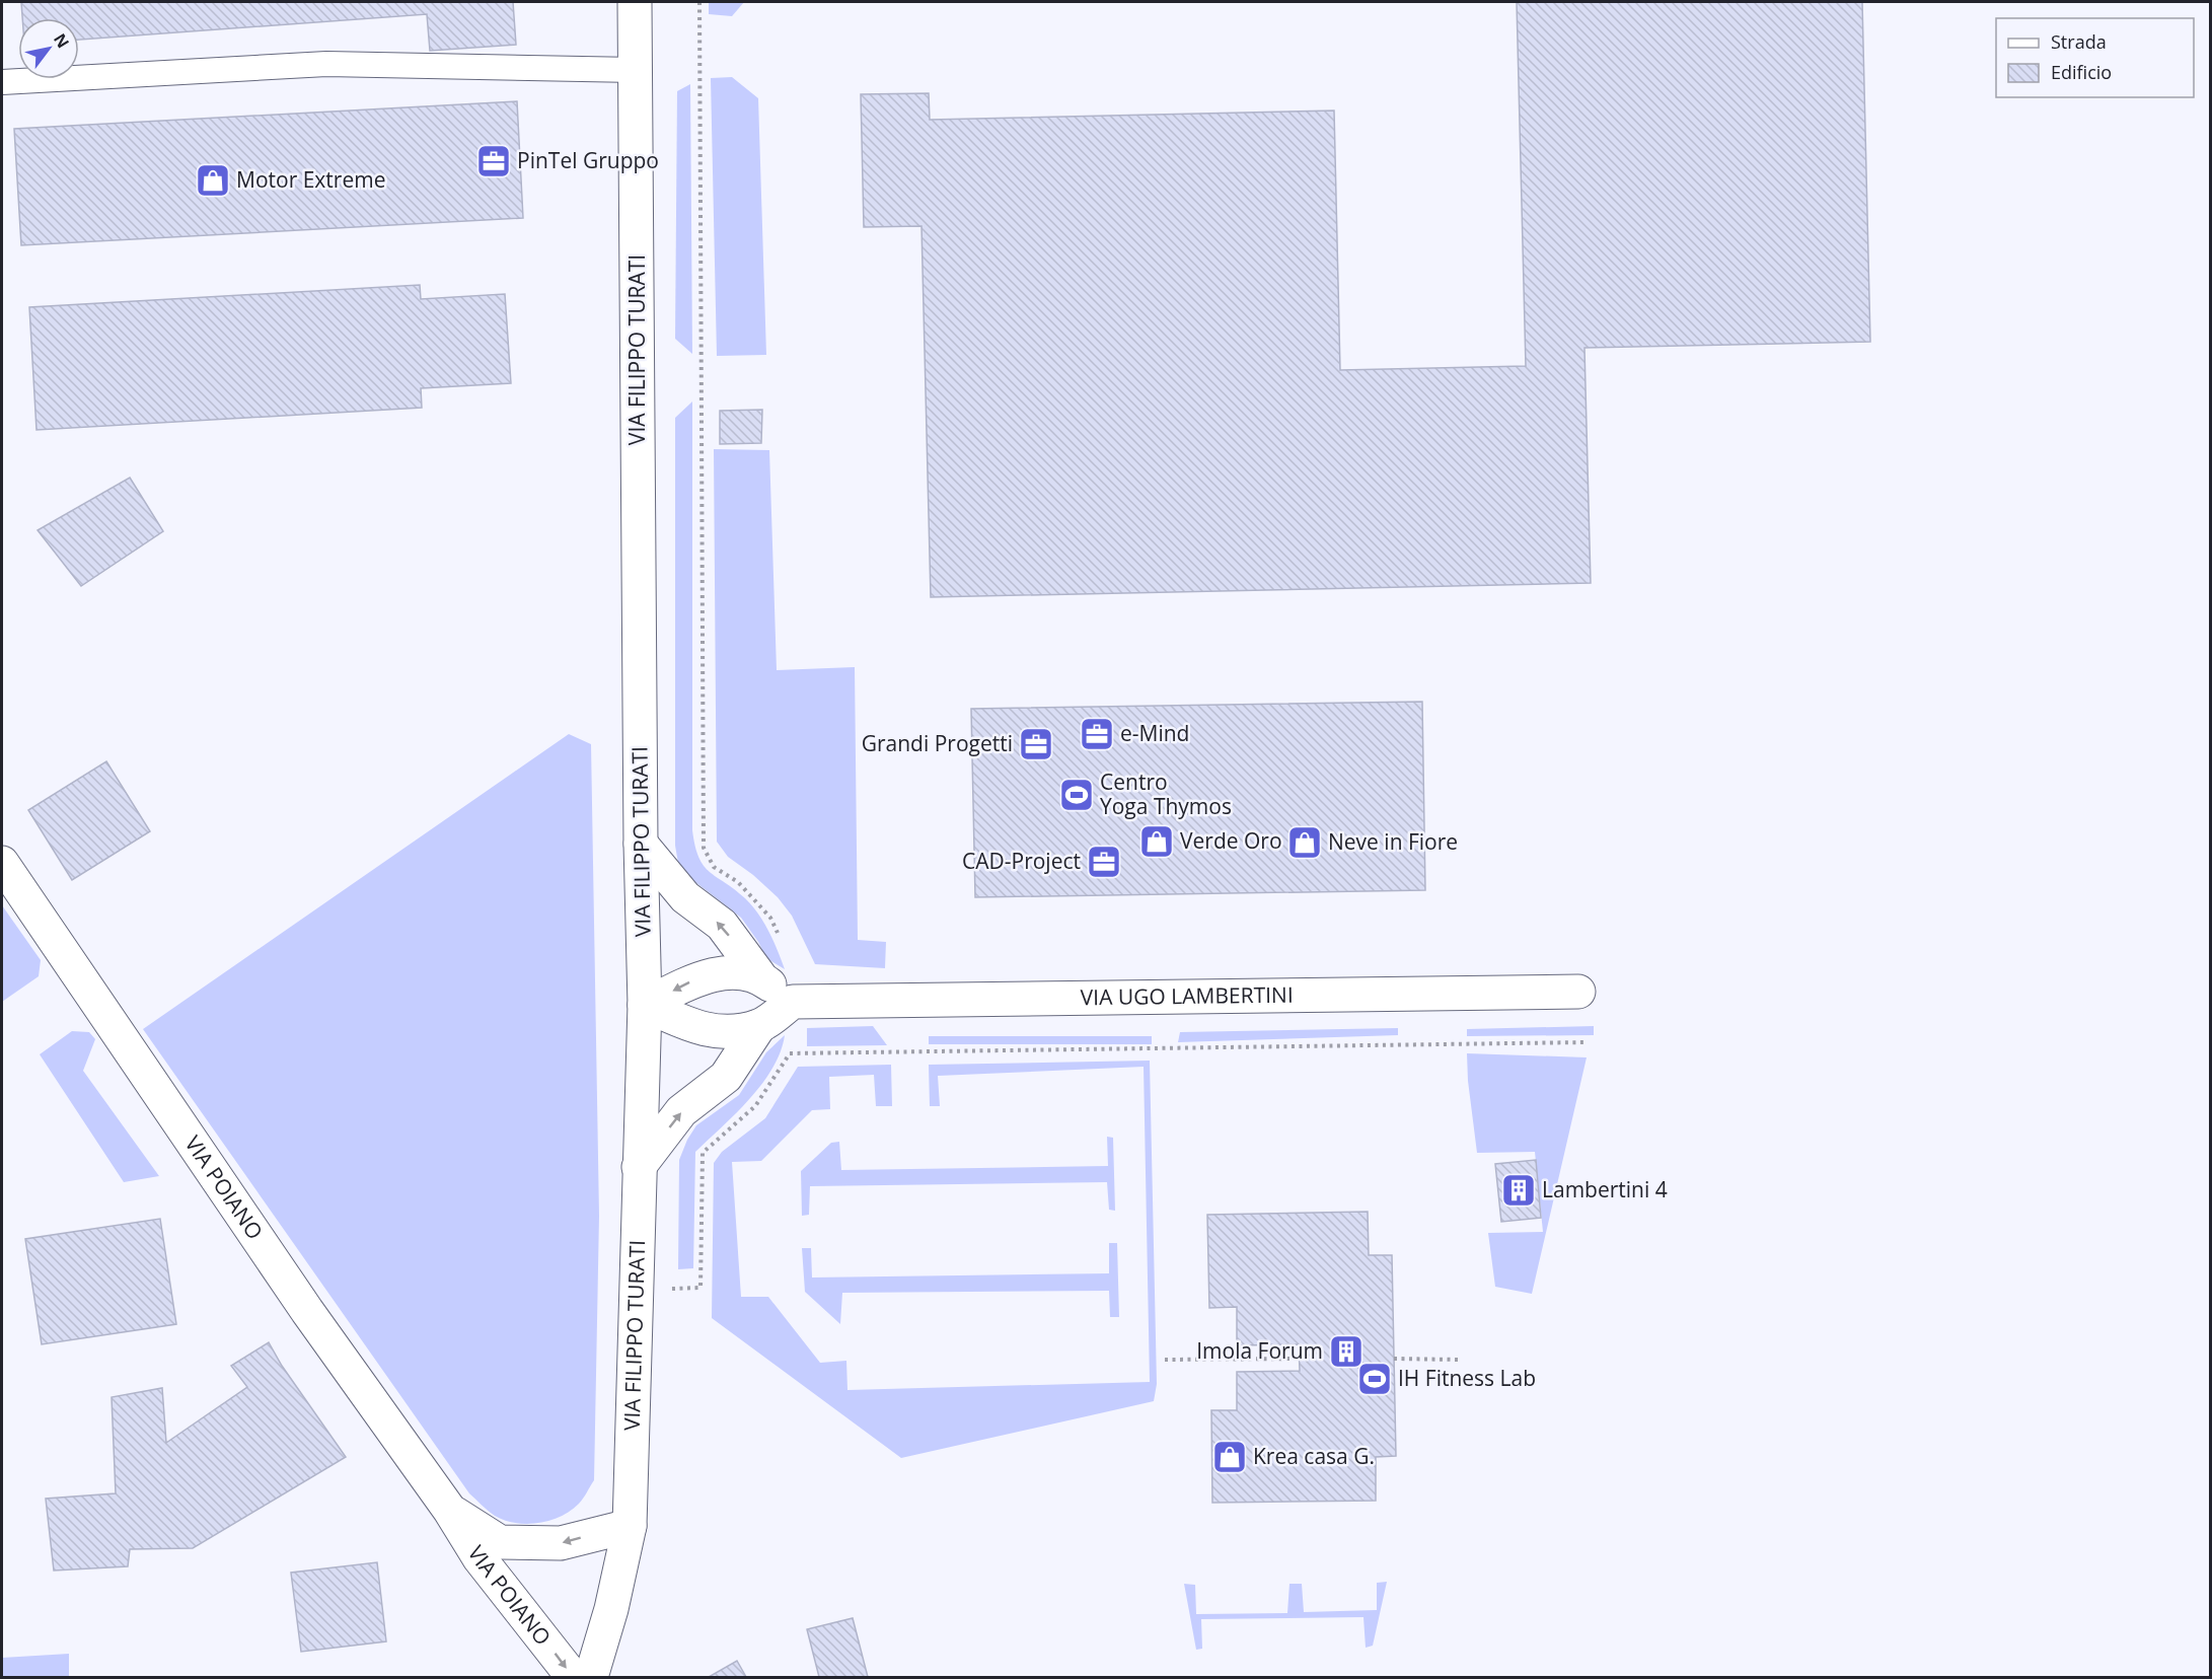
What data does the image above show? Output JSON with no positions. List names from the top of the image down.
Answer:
{
  "streets": {
    "street": ["VIA FILIPPO TURATI", "VIA UGO LAMBERTINI", "VIA POIANO"]
  },
  "crossings": [
    ["VIA FILIPPO TURATI", "VIA POIANO"]
  ],
  "places": {
    "office": [
      "PinTel Gruppo",
      "e-Mind",
      "Grandi Progetti",
      "CAD-Project"
    ],
    "shop": [
      "Motor Extreme",
      "Verde Oro",
      "Neve in Fiore",
      "Krea casa G."
    ],
    "sports": ["Centro Yoga Thymos", "IH Fitness Lab"],
    "building": ["Lambertini 4", "Imola Forum"]
  },
  "legend": ["Strada", "Edificio"],
  "north": "top right"
}
